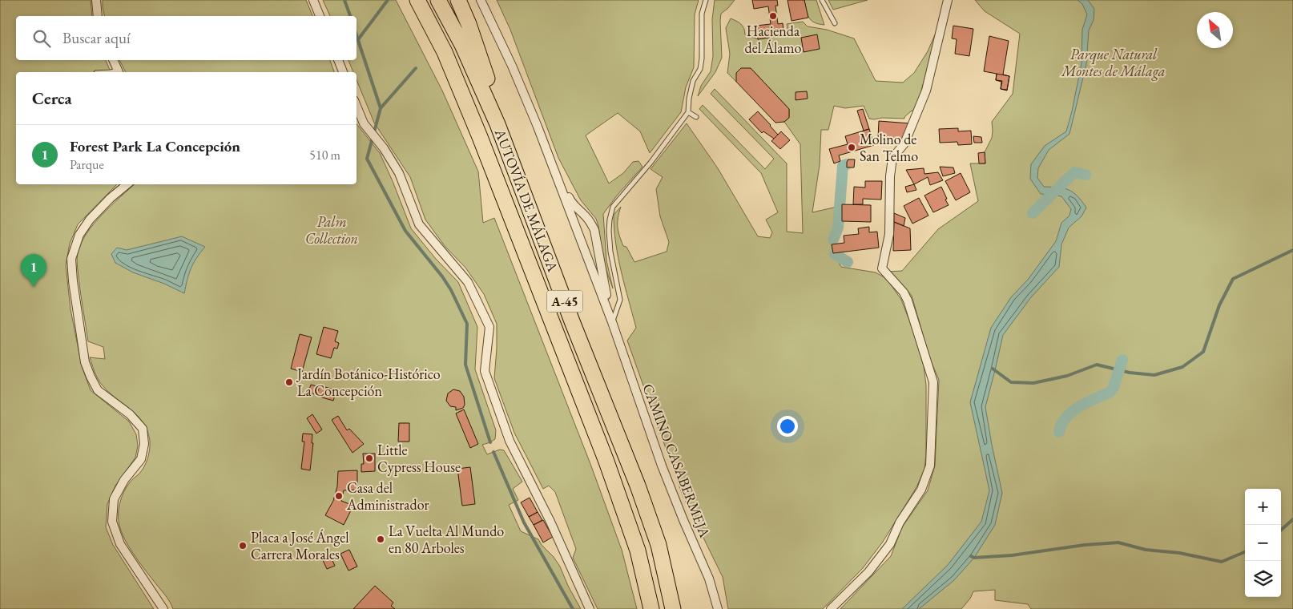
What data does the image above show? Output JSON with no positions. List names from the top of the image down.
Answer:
{
  "streets": {
    "highway": ["AUTOVÍA DE MÁLAGA", "A-45"],
    "street": ["CAMINO CASABERMEJA"]
  },
  "parks": ["Parque Natural Montes de Málaga", "Palm Collection"],
  "places": [
    "Hacienda del Álamo",
    "Molino de San Telmo",
    "Jardín Botánico-Histórico La Concepción",
    "Little Cypress House",
    "Casa del Administrador",
    "La Vuelta Al Mundo en 80 Arboles",
    "Placa a José Ángel Carrera Morales"
  ],
  "north": "top left",
  "page": {
    "search": "Buscar aquí",
    "heading": "Cerca",
    "list": [
      {
        "mark": "1",
        "name": "Forest Park La Concepción",
        "note": "Parque",
        "value": "510 m"
      }
    ],
    "pins": "1",
    "map_buttons": ["+", "−"]
  }
}
